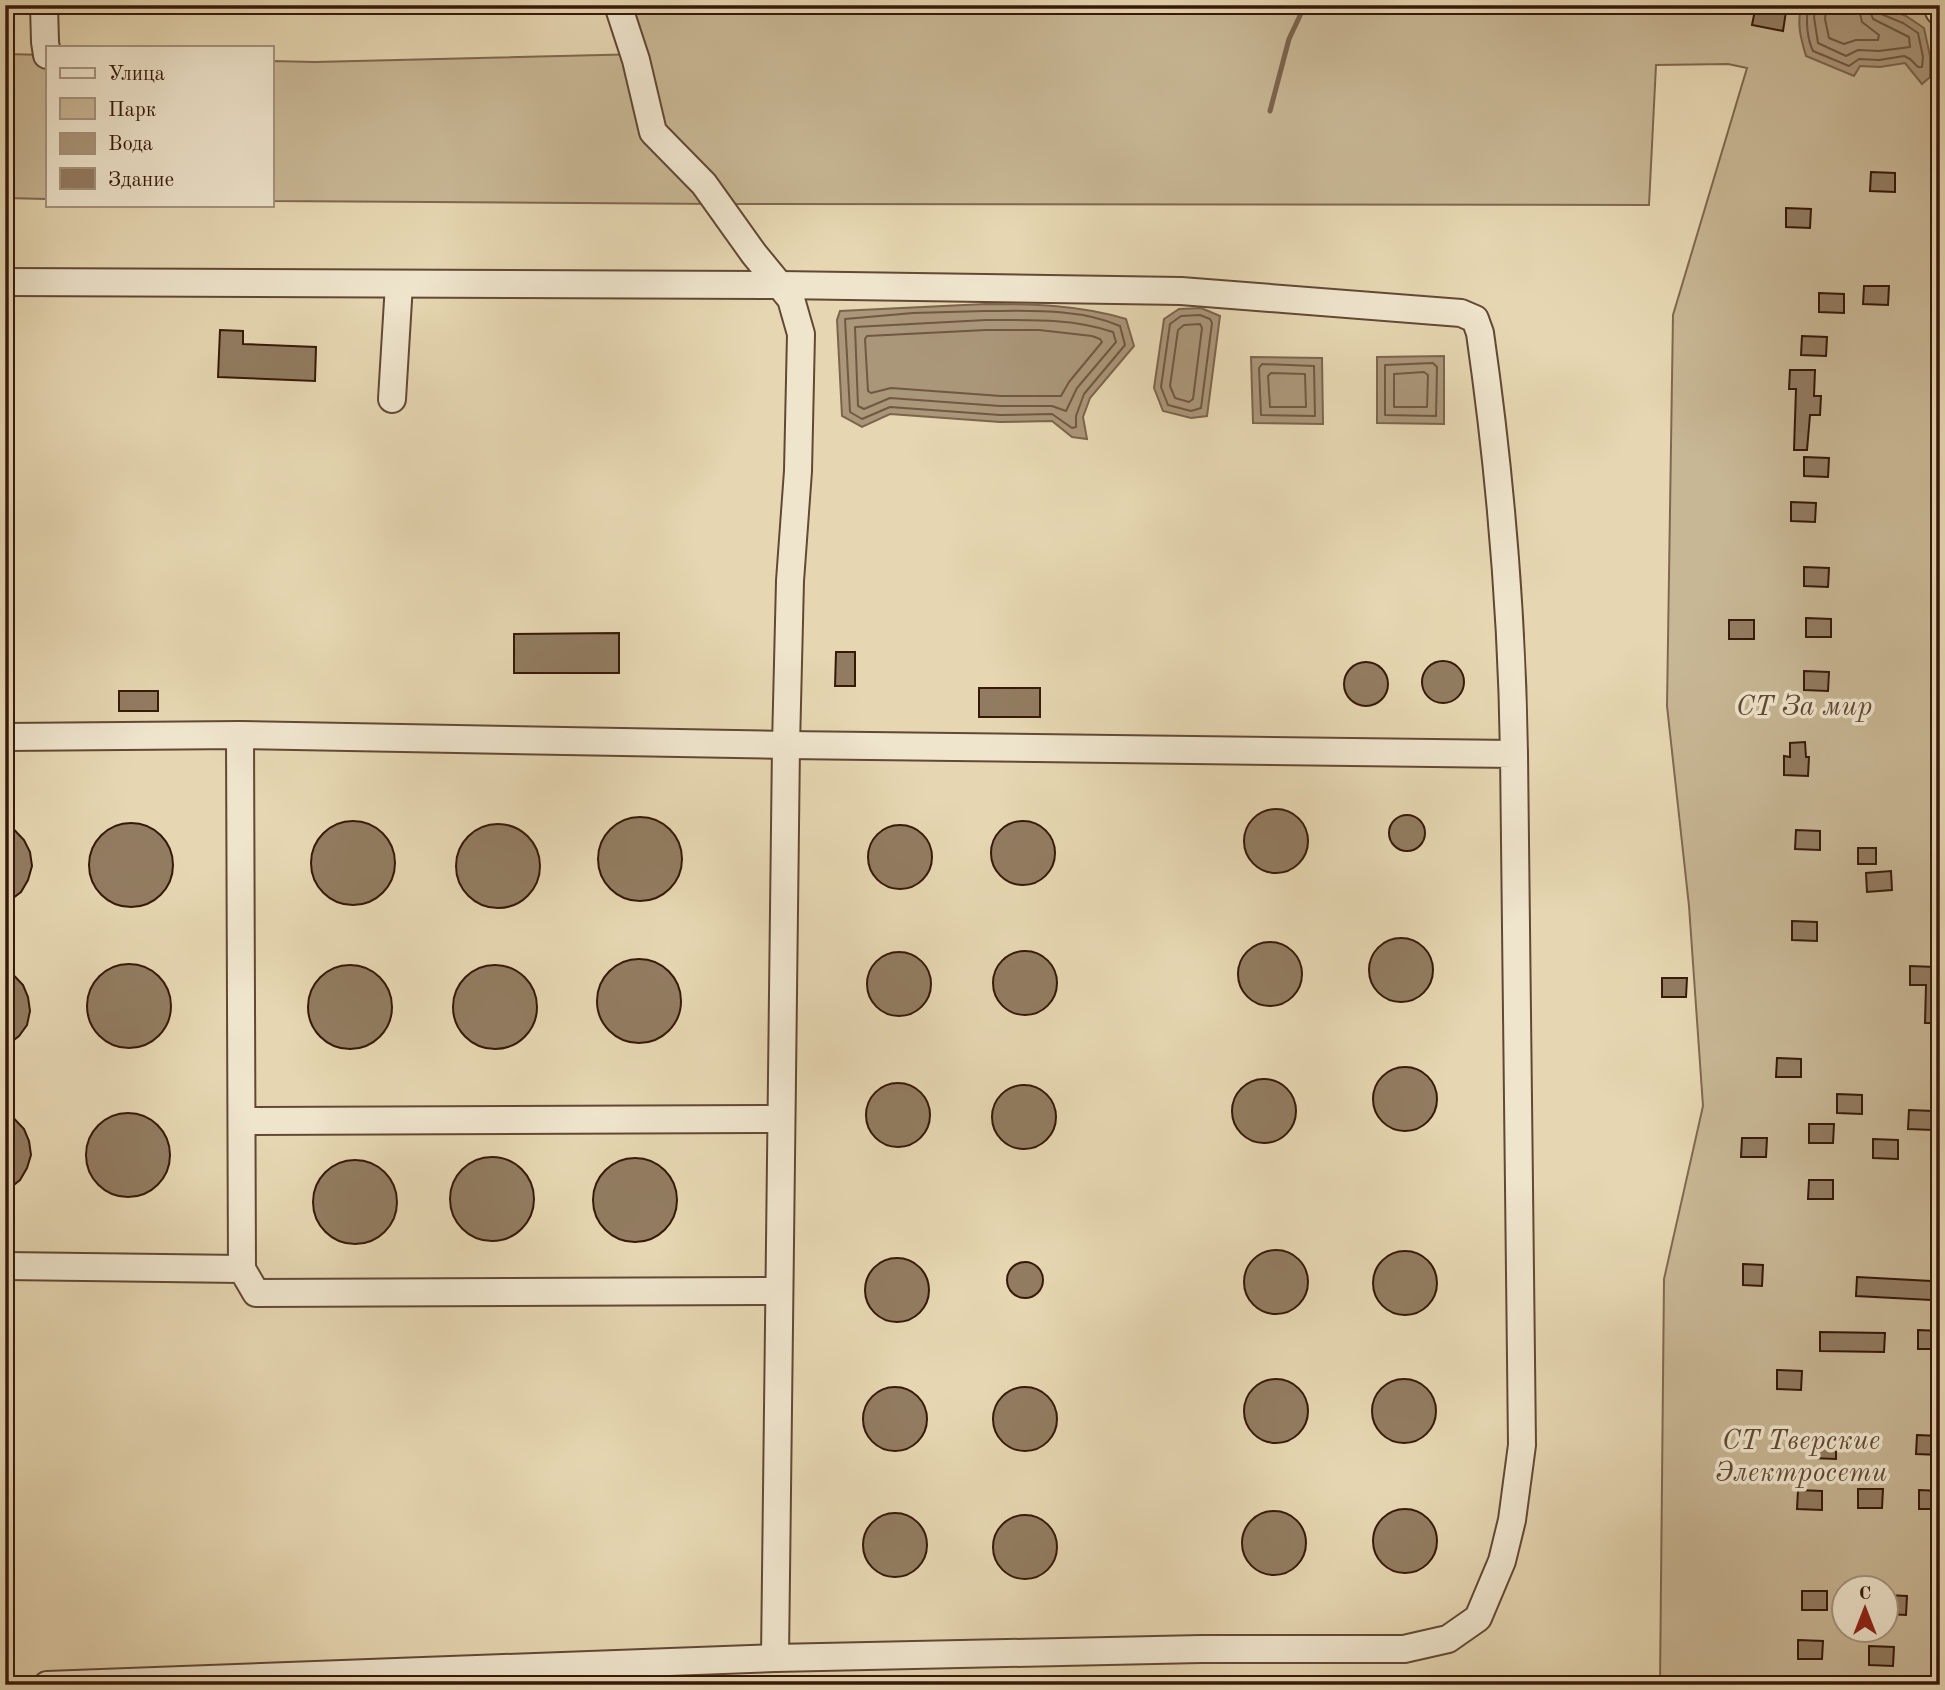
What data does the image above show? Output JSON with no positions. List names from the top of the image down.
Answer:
{
  "parks": ["СТ За мир", "СТ Тверские Электросети"],
  "legend": [
    "Улица",
    "Парк",
    "Вода",
    "Здание"
  ],
  "north": "top"
}
